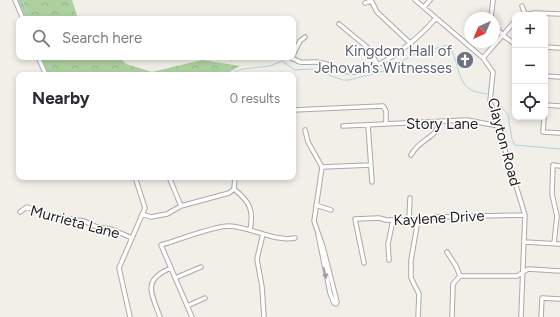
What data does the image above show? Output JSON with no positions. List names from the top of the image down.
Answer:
{
  "streets": {
    "street": [
      "Story Lane",
      "Clayton Road",
      "Kaylene Drive",
      "Murrieta Lane"
    ]
  },
  "crossings": [
    ["Story Lane", "Clayton Road"],
    ["Clayton Road", "Kaylene Drive"]
  ],
  "places": {
    "church": ["Kingdom Hall of Jehovah’s Witnesses"]
  },
  "north": "bottom left",
  "page": {
    "map_buttons": ["+", "−"],
    "search": "Search here",
    "heading": ["Nearby", "0 results"]
  }
}
